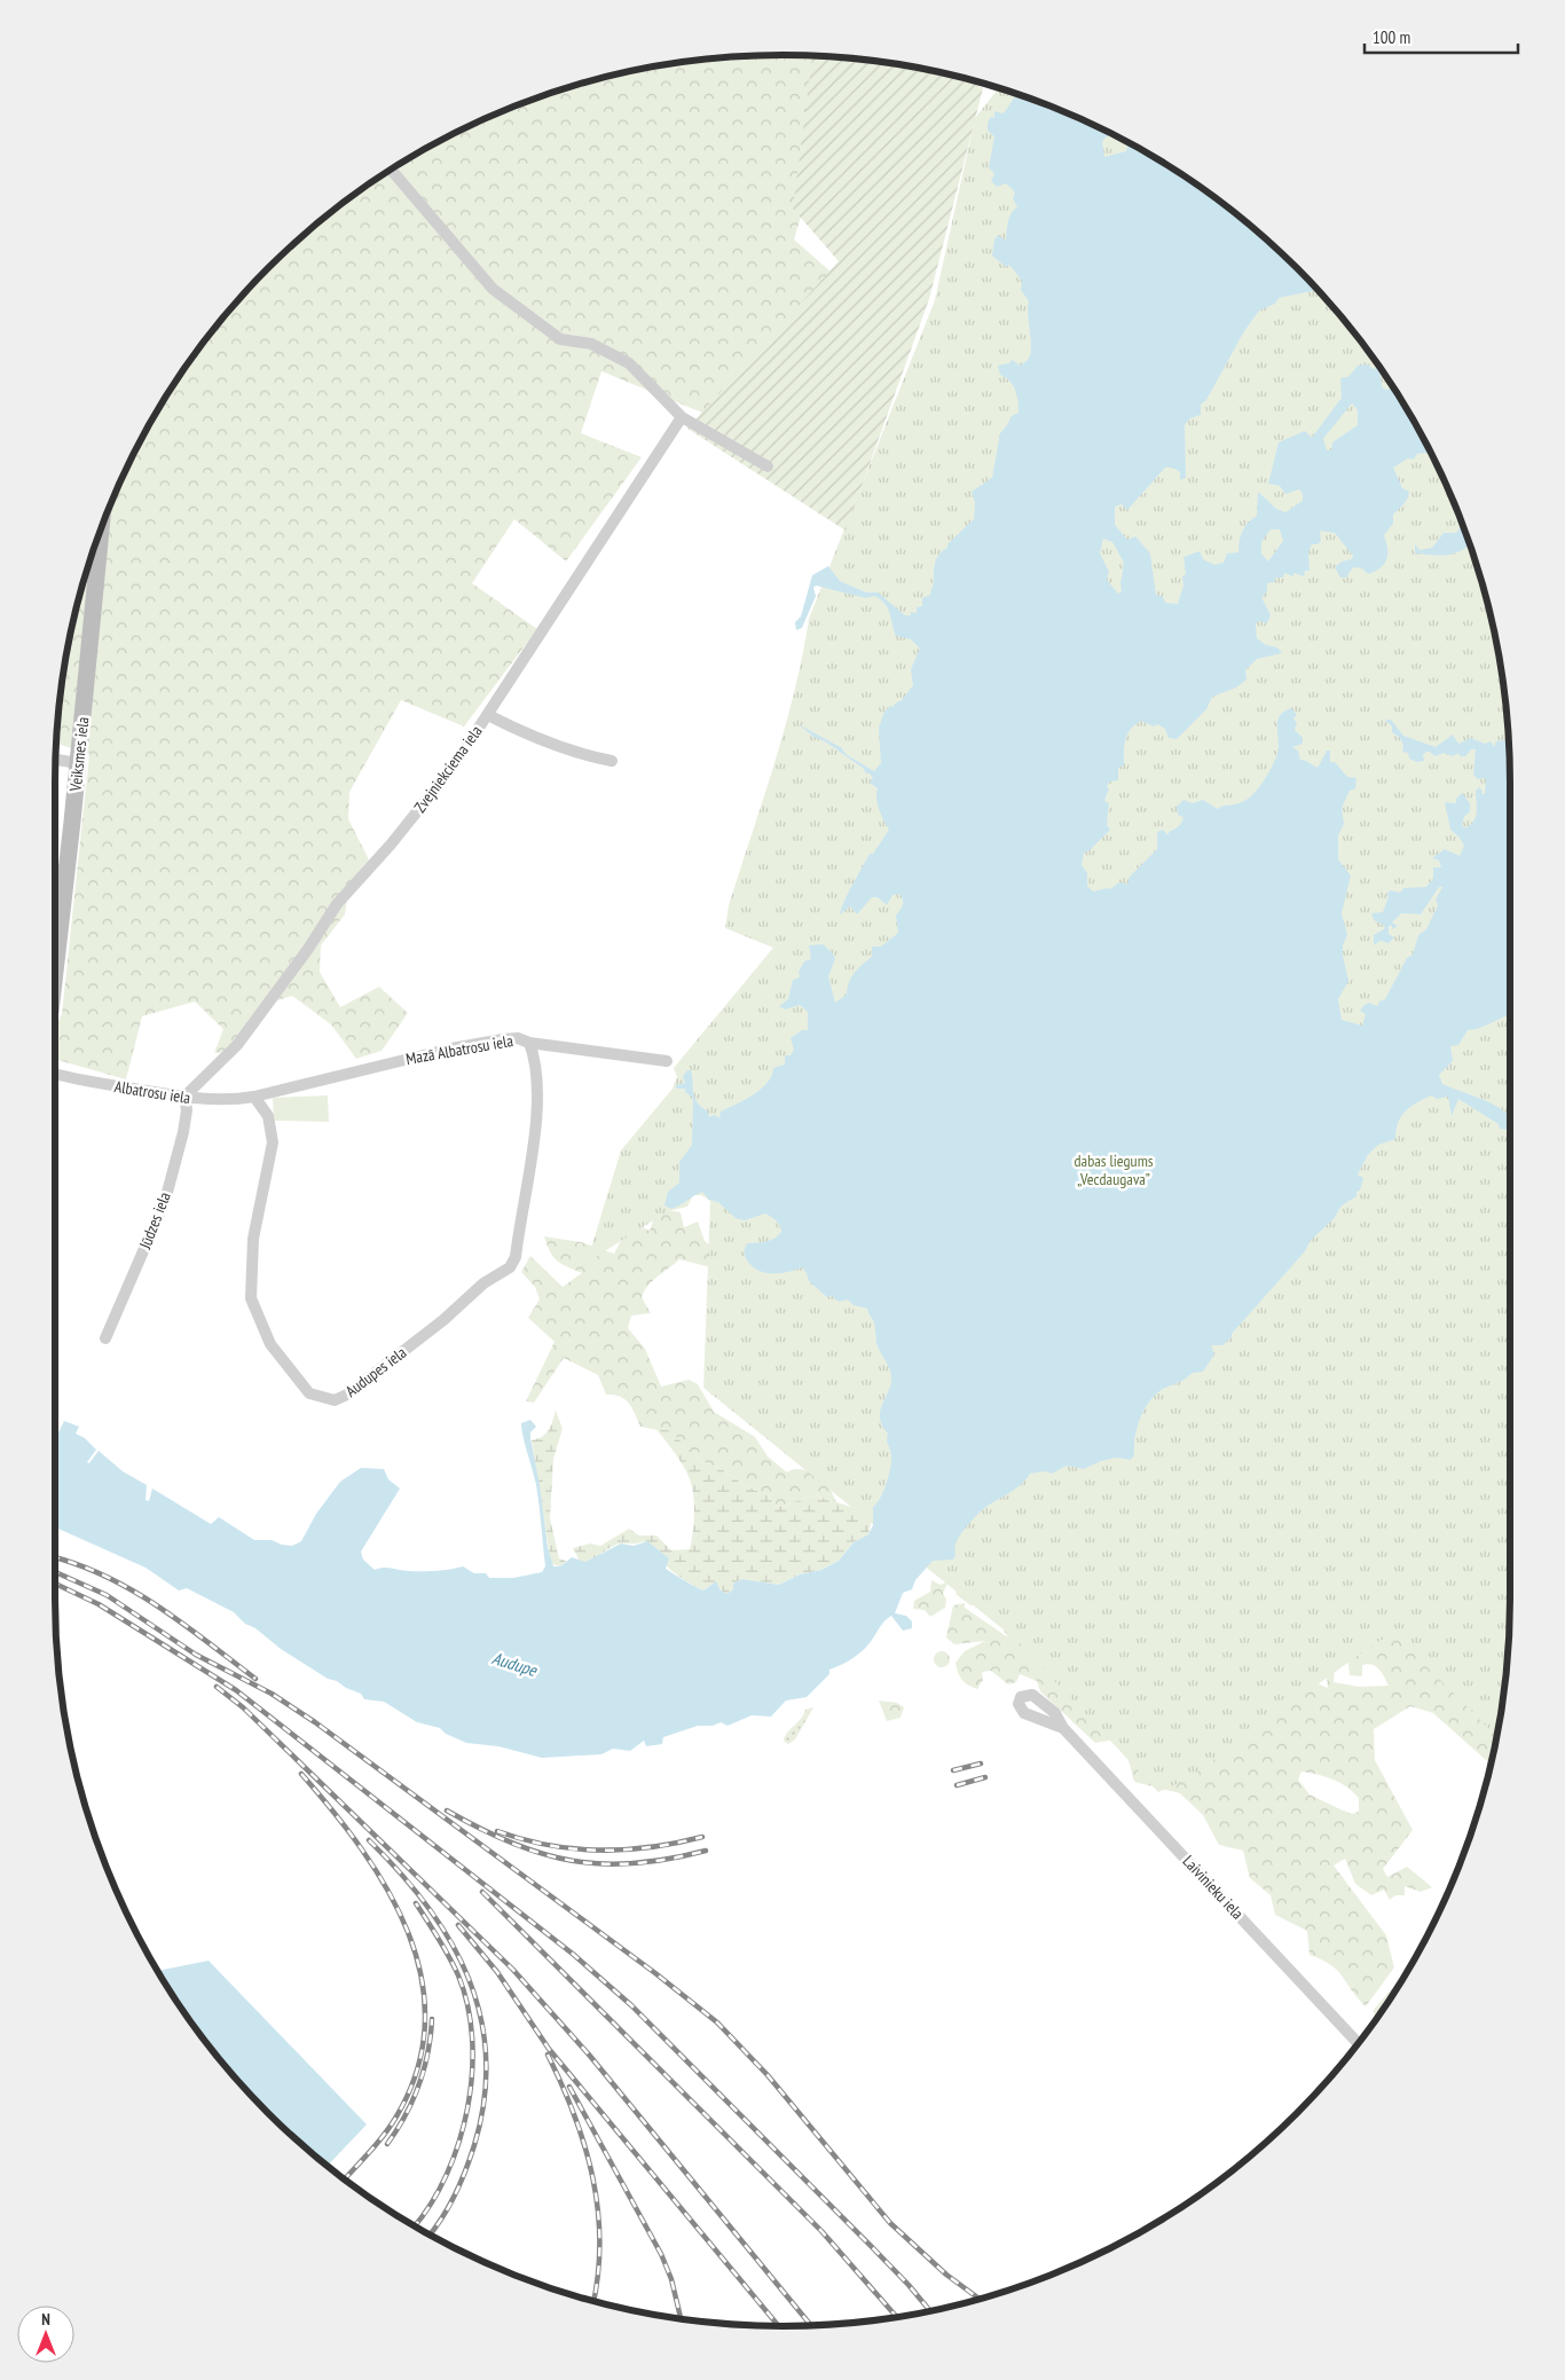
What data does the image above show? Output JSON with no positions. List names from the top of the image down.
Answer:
{
  "streets": {
    "main road": ["Veiksmes iela"],
    "street": [
      "Zvejniekciema iela",
      "Mazā Albatrosu iela",
      "Albatrosu iela",
      "Jūdzes iela",
      "Audupes iela",
      "Laivinieku iela"
    ]
  },
  "crossings": [
    ["Zvejniekciema iela", "Albatrosu iela"],
    ["Zvejniekciema iela", "Jūdzes iela"],
    ["Mazā Albatrosu iela", "Albatrosu iela"],
    ["Mazā Albatrosu iela", "Audupes iela"],
    ["Albatrosu iela", "Jūdzes iela"],
    ["Albatrosu iela", "Audupes iela"]
  ],
  "water": ["Audupe"],
  "parks": ["dabas liegums „Vecdaugava”"],
  "scale_bar": "100 m",
  "north": "top"
}
